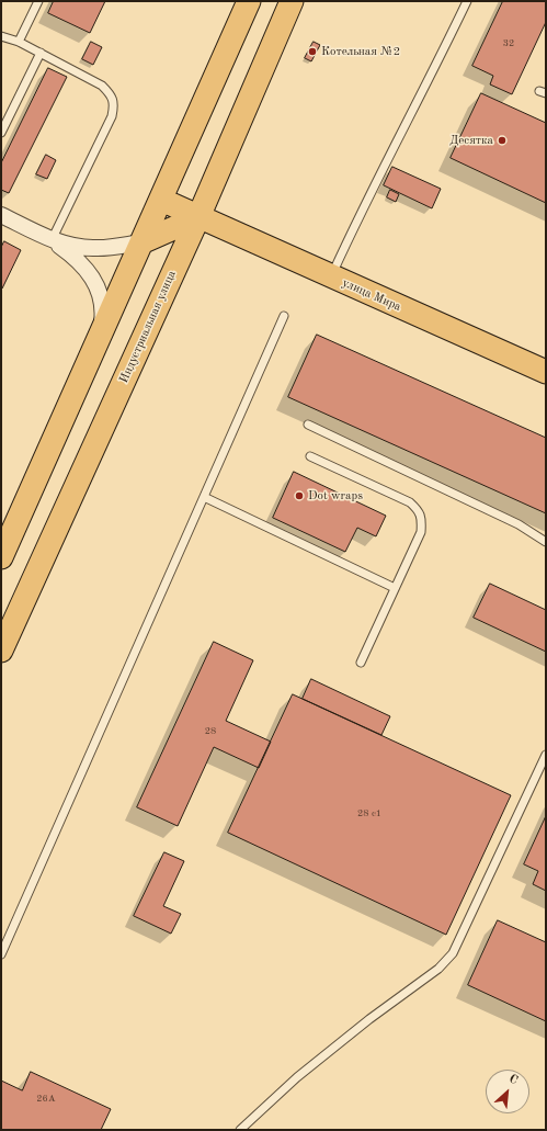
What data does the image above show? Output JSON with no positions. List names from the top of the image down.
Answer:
{
  "streets": {
    "main road": ["улица Мира", "Индустриальная улица"]
  },
  "crossings": [
    ["улица Мира", "Индустриальная улица"]
  ],
  "places": ["Котельная №2", "Десятка", "Dot wraps"],
  "house_numbers": [
    "32",
    "28",
    "28 с1",
    "26А"
  ],
  "north": "top right"
}
